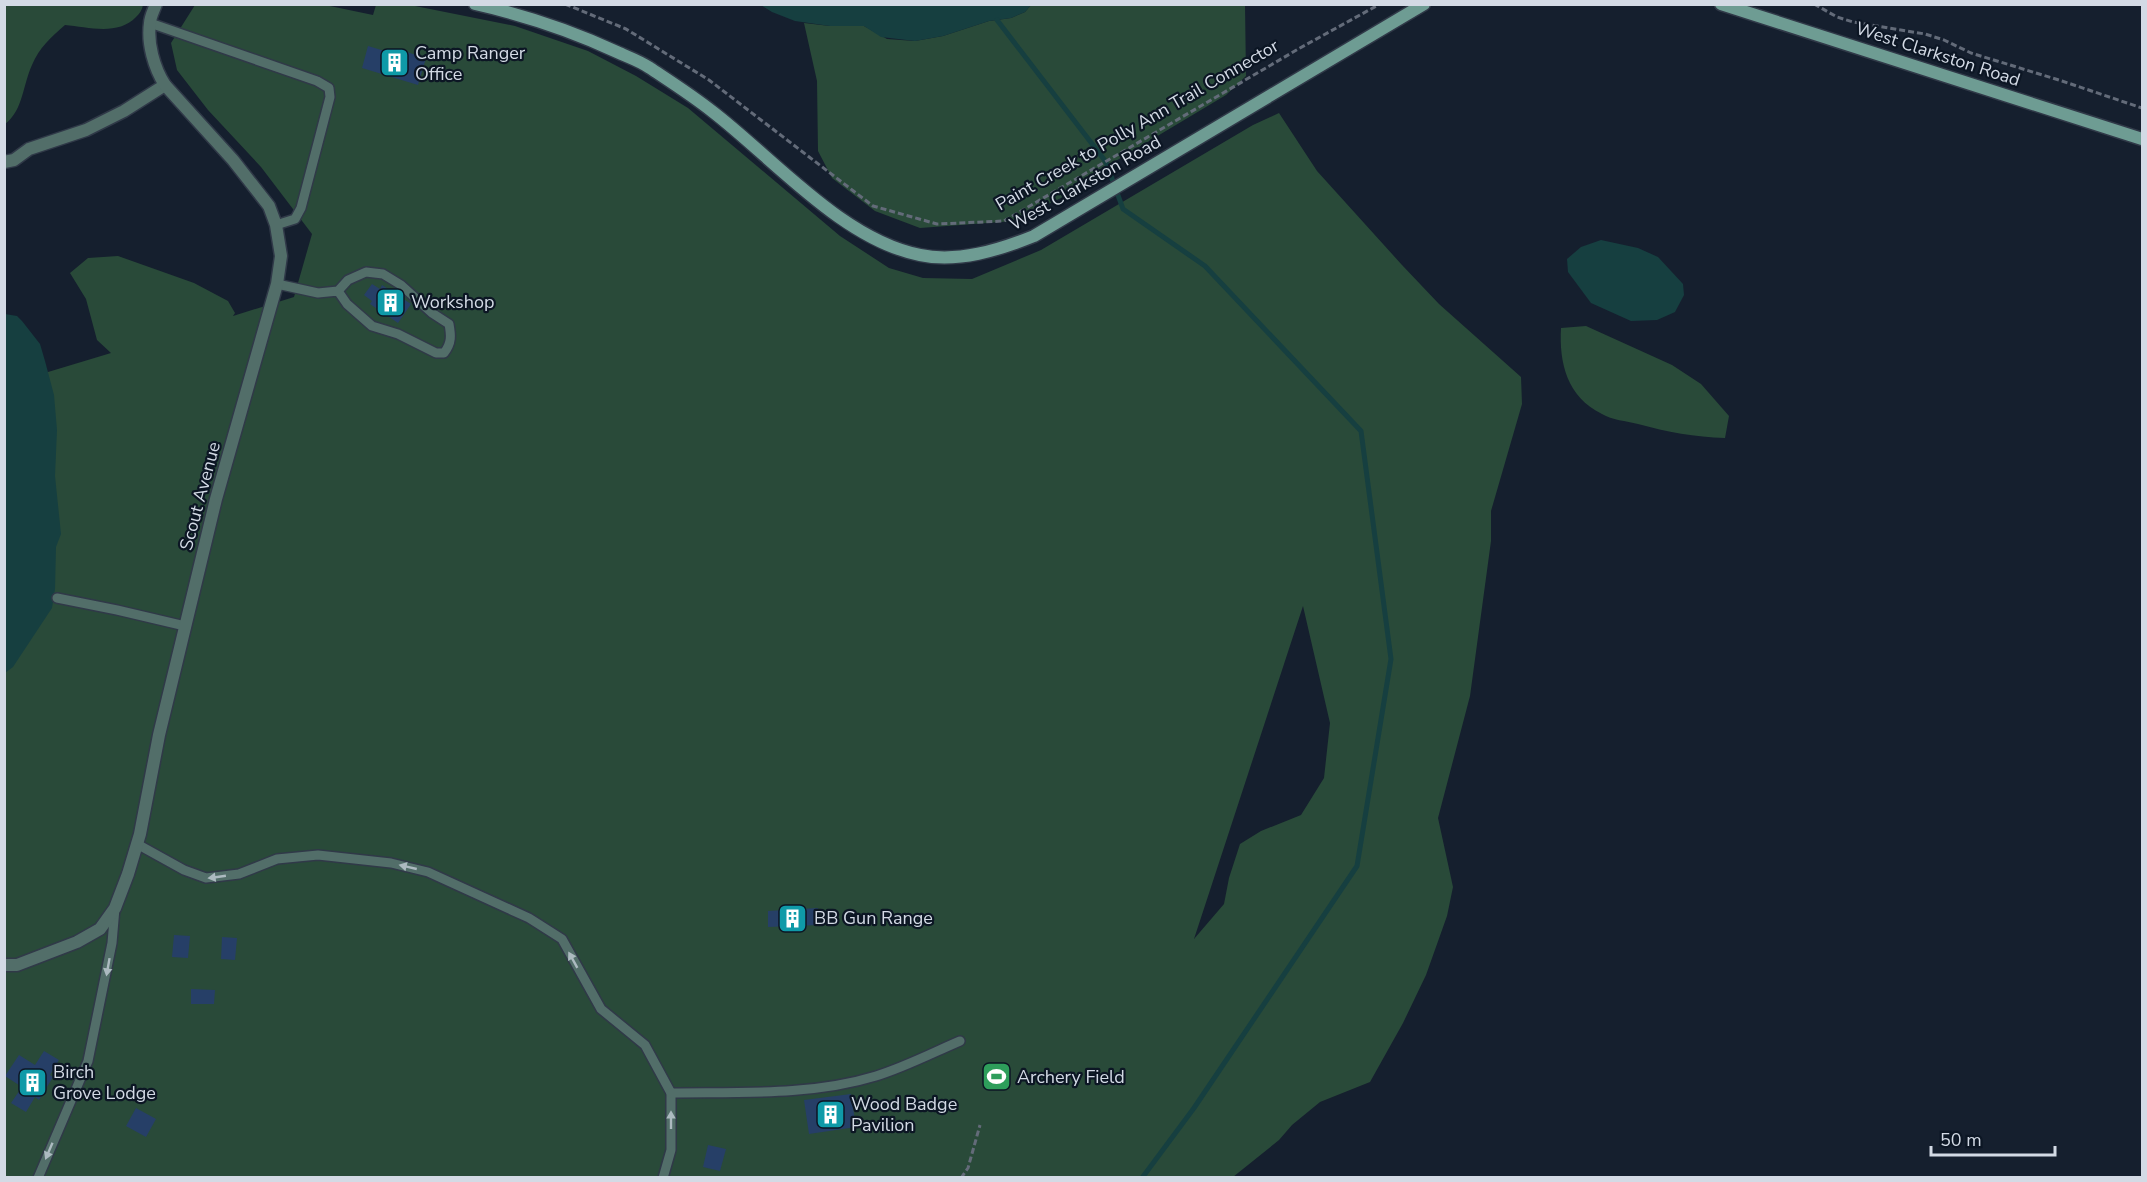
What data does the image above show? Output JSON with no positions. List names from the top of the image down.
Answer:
{
  "streets": {
    "main road": ["West Clarkston Road"],
    "street": ["Scout Avenue"],
    "path": ["Paint Creek to Polly Ann Trail Connector"]
  },
  "places": {
    "building": [
      "Camp Ranger Office",
      "Workshop",
      "BB Gun Range",
      "Birch Grove Lodge",
      "Wood Badge Pavilion"
    ],
    "sports": ["Archery Field"]
  },
  "scale_bar": "50 m"
}
